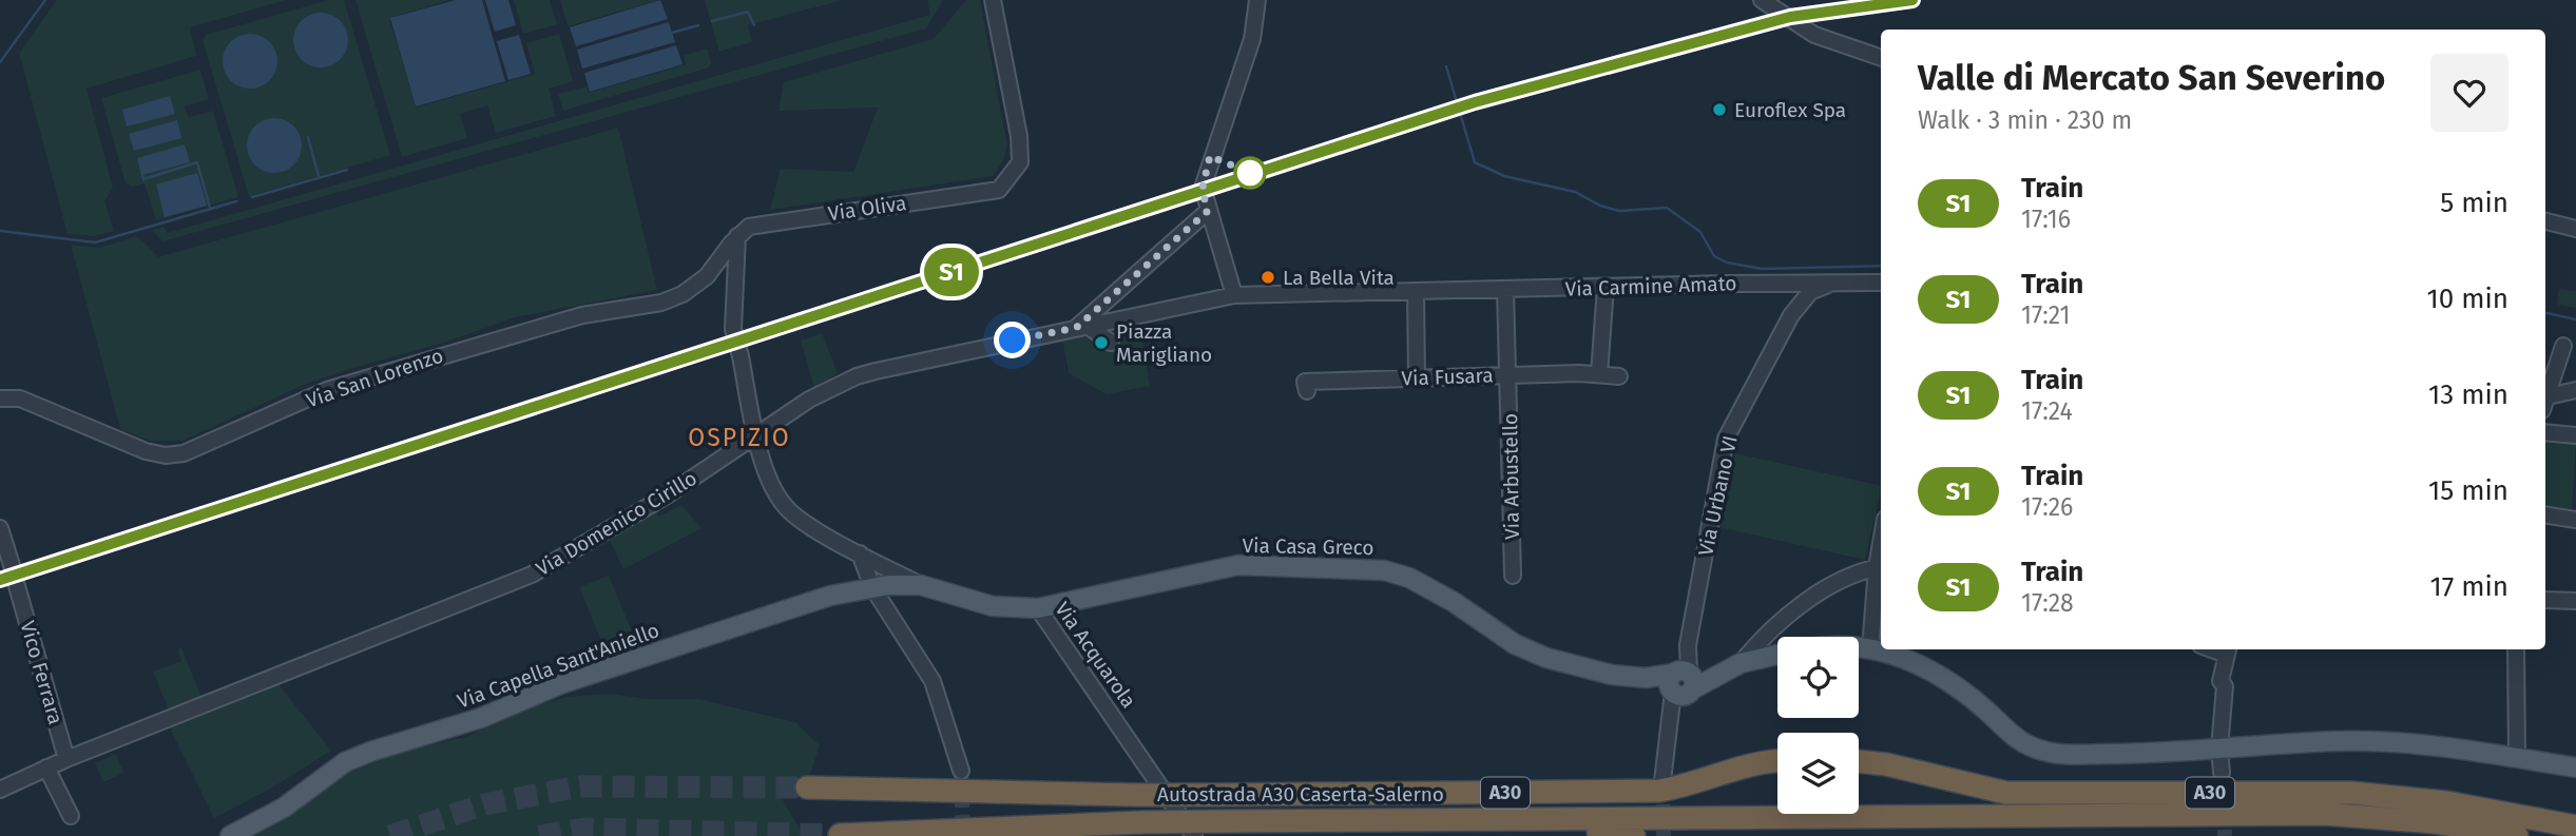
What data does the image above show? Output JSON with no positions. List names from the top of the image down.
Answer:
{
  "streets": {
    "highway": ["A30", "Autostrada A30 Caserta-Salerno"],
    "main road": ["Via Casa Greco", "Via Acquarola", "Via Capella Sant'Aniello"],
    "street": [
      "Via Oliva",
      "Via Carmine Amato",
      "Via Fusara",
      "Via San Lorenzo",
      "Via Arbustello",
      "Via Urbano VI",
      "Via Domenico Cirillo",
      "Vico Ferrara"
    ]
  },
  "crossings": [
    ["Via Oliva", "Via San Lorenzo"],
    ["Via Carmine Amato", "Via Arbustello"],
    ["Via Carmine Amato", "Via Urbano VI"],
    ["Via Carmine Amato", "Via Domenico Cirillo"],
    ["Via Fusara", "Via Arbustello"],
    ["Via Urbano VI", "Via Casa Greco"],
    ["Via Domenico Cirillo", "Via Acquarola"],
    ["Via Domenico Cirillo", "Vico Ferrara"],
    ["Via Casa Greco", "Via Acquarola"],
    ["Via Acquarola", "Via Capella Sant'Aniello"]
  ],
  "districts": ["OSPIZIO"],
  "places": ["Euroflex Spa", "La Bella Vita", "Piazza Marigliano"],
  "page": {
    "on_map": "S1",
    "heading": ["Valle di Mercato San Severino", "Walk · 3 min · 230 m"],
    "list": [
      {
        "mark": "S1",
        "name": "Train",
        "note": "17:16",
        "value": "5 min"
      },
      {
        "mark": "S1",
        "name": "Train",
        "note": "17:21",
        "value": "10 min"
      },
      {
        "mark": "S1",
        "name": "Train",
        "note": "17:24",
        "value": "13 min"
      },
      {
        "mark": "S1",
        "name": "Train",
        "note": "17:26",
        "value": "15 min"
      },
      {
        "mark": "S1",
        "name": "Train",
        "note": "17:28",
        "value": "17 min"
      }
    ]
  }
}
